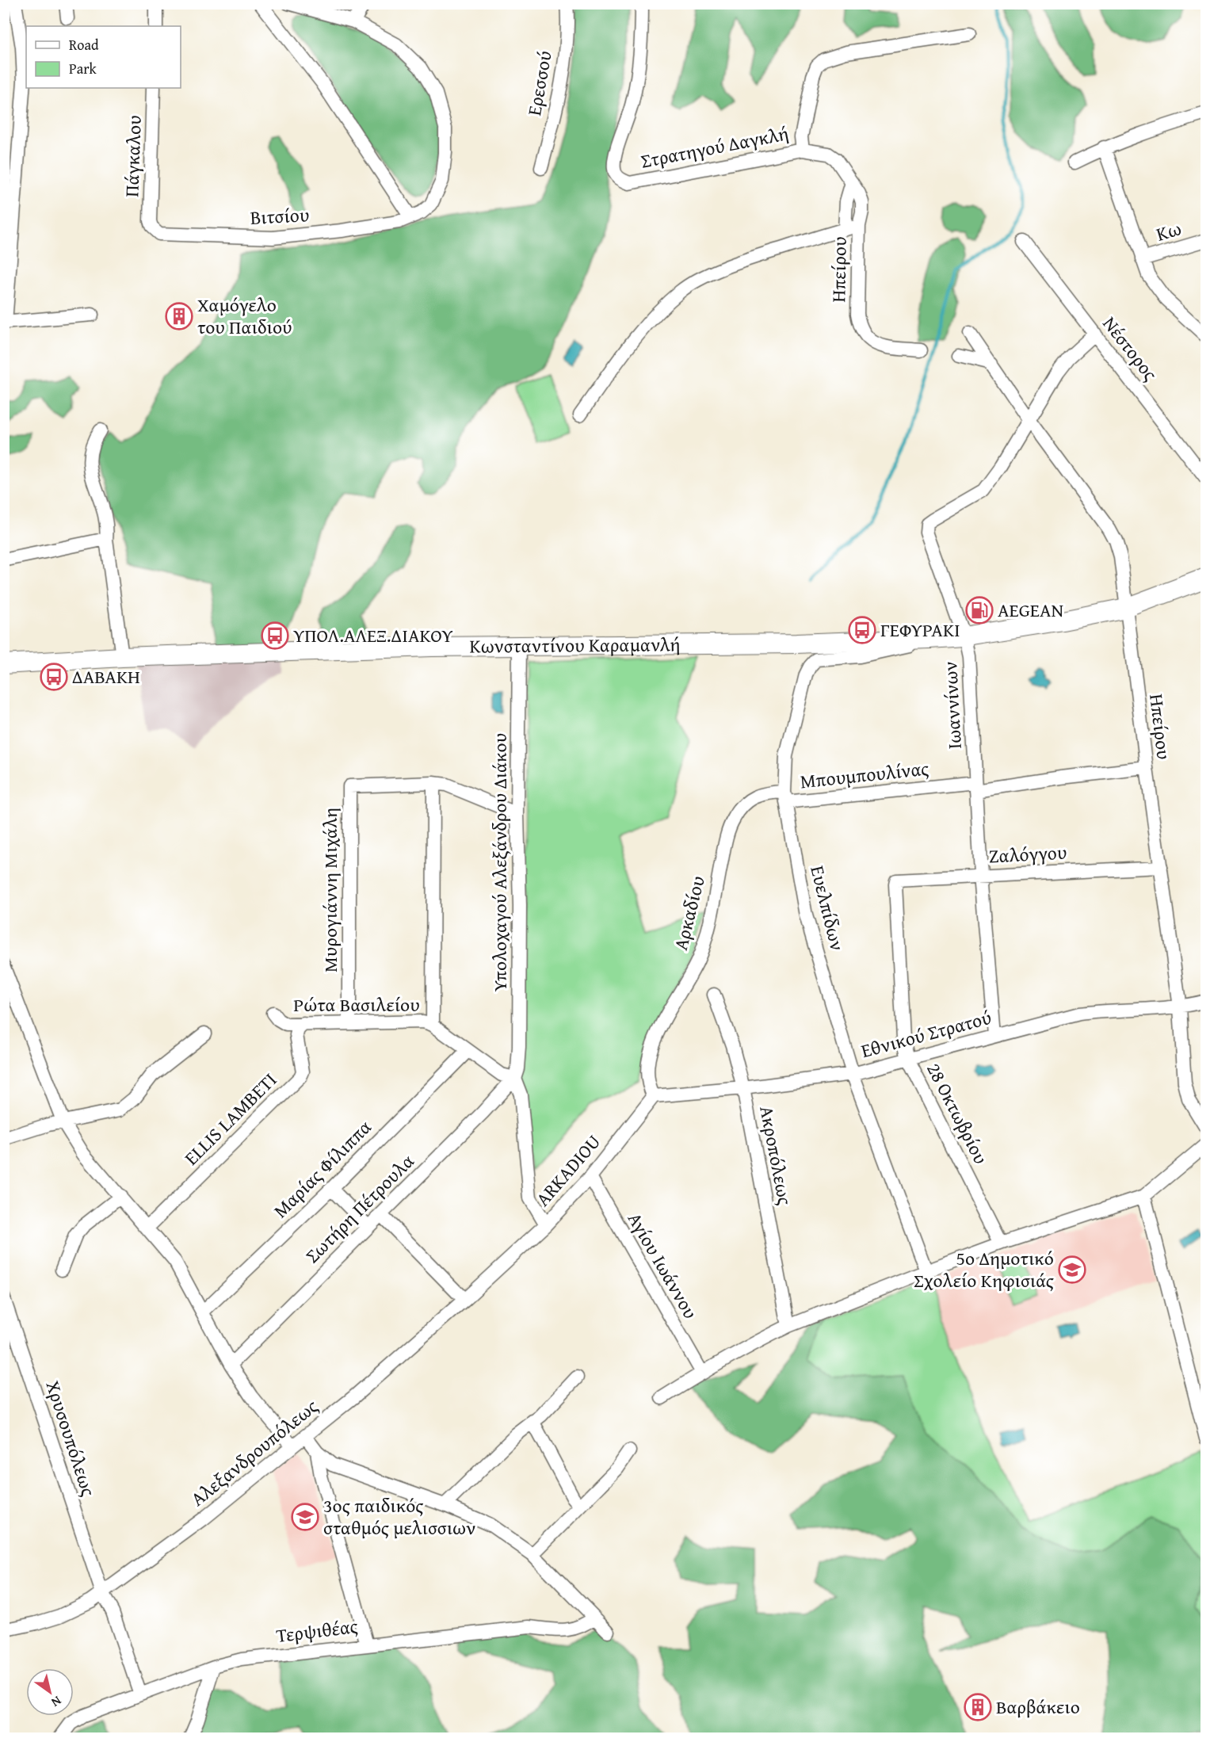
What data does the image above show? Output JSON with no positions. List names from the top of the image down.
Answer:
{
  "streets": {
    "main road": ["Κωνσταντίνου Καραμανλή"],
    "street": [
      "Ερεσσού",
      "Στρατηγού Δαγκλή",
      "Πάγκαλου",
      "Βιτσίου",
      "Κω",
      "Ηπείρου",
      "Νέστορος",
      "Ιωαννίνων",
      "Μπουμπουλίνας",
      "Ζαλόγγου",
      "Υπολοχαγού Αλεξάνδρου Διάκου",
      "Μυρογιάννη Μιχάλη",
      "Ευελπίδων",
      "Αρκαδίου",
      "Ρώτα Βασιλείου",
      "Εθνικού Στρατού",
      "28 Οκτωβρίου",
      "ELLIS LAMBETI",
      "Ακροπόλεως",
      "Μαρίας Φίλιππα",
      "ARKADIOU",
      "Σωτήρη Πέτρουλα",
      "Αγίου Ιωάννου",
      "Χρυσουπόλεως",
      "Αλεξανδρουπόλεως",
      "Τερψιθέας"
    ]
  },
  "crossings": [
    ["Στρατηγού Δαγκλή", "Ηπείρου"],
    ["Πάγκαλου", "Βιτσίου"],
    ["Ηπείρου", "Κωνσταντίνου Καραμανλή"],
    ["Ηπείρου", "Ιωαννίνων"],
    ["Ηπείρου", "Μπουμπουλίνας"],
    ["Ηπείρου", "Ζαλόγγου"],
    ["Ηπείρου", "Εθνικού Στρατού"],
    ["Νέστορος", "Ιωαννίνων"],
    ["Κωνσταντίνου Καραμανλή", "Ιωαννίνων"],
    ["Κωνσταντίνου Καραμανλή", "Υπολοχαγού Αλεξάνδρου Διάκου"],
    ["Κωνσταντίνου Καραμανλή", "Ευελπίδων"],
    ["Ιωαννίνων", "Μπουμπουλίνας"],
    ["Ιωαννίνων", "Ζαλόγγου"],
    ["Ιωαννίνων", "Εθνικού Στρατού"],
    ["Μπουμπουλίνας", "Ευελπίδων"],
    ["Μπουμπουλίνας", "Αρκαδίου"],
    ["Ζαλόγγου", "28 Οκτωβρίου"],
    ["Υπολοχαγού Αλεξάνδρου Διάκου", "Ρώτα Βασιλείου"],
    ["Υπολοχαγού Αλεξάνδρου Διάκου", "Σωτήρη Πέτρουλα"],
    ["Μυρογιάννη Μιχάλη", "Ρώτα Βασιλείου"],
    ["Ευελπίδων", "Αρκαδίου"],
    ["Ευελπίδων", "Εθνικού Στρατού"],
    ["Αρκαδίου", "Εθνικού Στρατού"],
    ["Αρκαδίου", "ARKADIOU"],
    ["Ρώτα Βασιλείου", "ELLIS LAMBETI"],
    ["Ρώτα Βασιλείου", "Μαρίας Φίλιππα"],
    ["Ρώτα Βασιλείου", "Σωτήρη Πέτρουλα"],
    ["Εθνικού Στρατού", "28 Οκτωβρίου"],
    ["Εθνικού Στρατού", "Ακροπόλεως"],
    ["Εθνικού Στρατού", "ARKADIOU"],
    ["ARKADIOU", "Αγίου Ιωάννου"],
    ["ARKADIOU", "Αλεξανδρουπόλεως"],
    ["Χρυσουπόλεως", "Αλεξανδρουπόλεως"],
    ["Χρυσουπόλεως", "Τερψιθέας"]
  ],
  "places": {
    "building": ["Χαμόγελο του Παιδιού", "Βαρβάκειο"],
    "fuel station": ["AEGEAN"],
    "bus stop": ["ΓΕΦΥΡΑΚΙ", "ΥΠΟΛ.ΑΛΕΞ.ΔΙΑΚΟΥ", "ΔΑΒΑΚΗ"],
    "school or university": ["5ο Δημοτικό Σχολείο Κηφισιάς", "3ος παιδικός σταθμός μελισσιων"]
  },
  "legend": ["Road", "Park"],
  "north": "bottom right"
}
